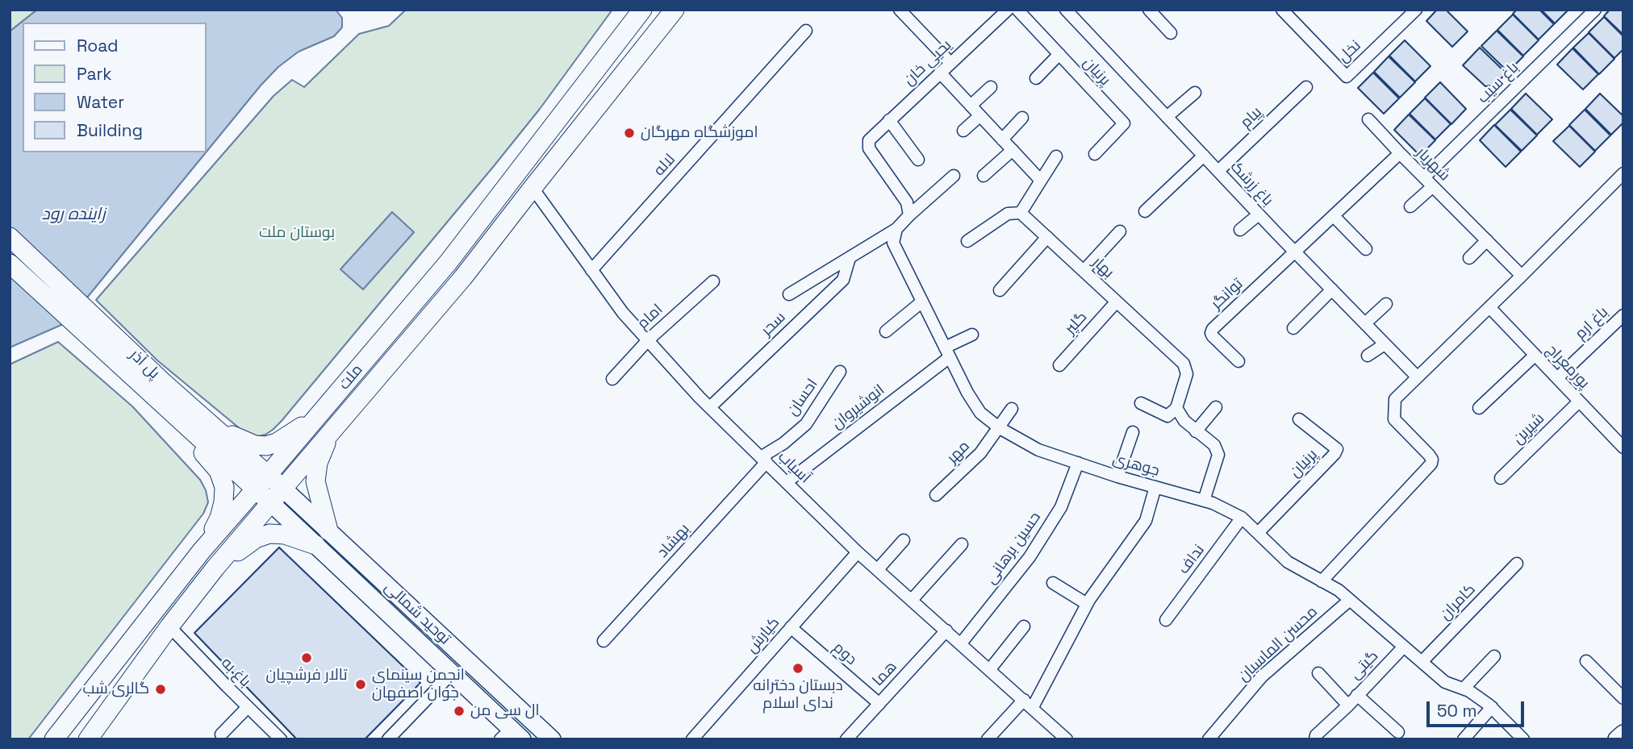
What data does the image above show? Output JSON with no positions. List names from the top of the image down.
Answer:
{
  "streets": {
    "main road": ["پل آذر", "ملت", "توحید شمالی"],
    "street": [
      "نخل",
      "یحیی خان",
      "پرنیان",
      "باغ سیب",
      "پیام",
      "شهریار",
      "لاله",
      "باغ زرشک",
      "بهار",
      "توانگر",
      "امام",
      "گلپر",
      "باغ ارم",
      "سحر",
      "پورمعراج",
      "احسان",
      "انوشیروان",
      "شیرین",
      "مهر",
      "جوهری",
      "آسیاب",
      "بهشاد",
      "حسین برهانی",
      "نداف",
      "کامران",
      "کیارش",
      "محسن الماسیان",
      "دوم",
      "گیتی",
      "باغ به",
      "هما"
    ]
  },
  "crossings": [
    ["پرنیان", "جوهری"],
    ["باغ سیب", "شهریار"],
    ["پیام", "باغ زرشک"],
    ["شهریار", "باغ زرشک"],
    ["شهریار", "توانگر"],
    ["لاله", "آسیاب"],
    ["باغ زرشک", "توانگر"],
    ["بهار", "گلپر"],
    ["امام", "آسیاب"],
    ["باغ ارم", "پورمعراج"],
    ["سحر", "جوهری"],
    ["سحر", "آسیاب"],
    ["پل آذر", "ملت"],
    ["پل آذر", "توحید شمالی"],
    ["پورمعراج", "شیرین"],
    ["ملت", "آسیاب"],
    ["ملت", "توحید شمالی"],
    ["ملت", "باغ به"],
    ["احسان", "آسیاب"],
    ["احسان", "بهشاد"],
    ["انوشیروان", "جوهری"],
    ["انوشیروان", "آسیاب"],
    ["مهر", "جوهری"],
    ["جوهری", "حسین برهانی"],
    ["جوهری", "نداف"],
    ["جوهری", "کامران"],
    ["جوهری", "محسن الماسیان"],
    ["جوهری", "گیتی"],
    ["آسیاب", "بهشاد"],
    ["آسیاب", "حسین برهانی"],
    ["آسیاب", "کیارش"],
    ["آسیاب", "هما"],
    ["کیارش", "دوم"],
    ["دوم", "هما"]
  ],
  "water": ["زاینده رود"],
  "parks": ["بوستان ملت"],
  "places": [
    "اموزشگاه مهرگان",
    "تالار فرشچیان",
    "دبستان دخترانه ندای اسلام",
    "انجمن سینمای جوان اصفهان",
    "گالری شب",
    "ال سی من"
  ],
  "legend": [
    "Road",
    "Park",
    "Water",
    "Building"
  ],
  "scale_bar": "50 m"
}
